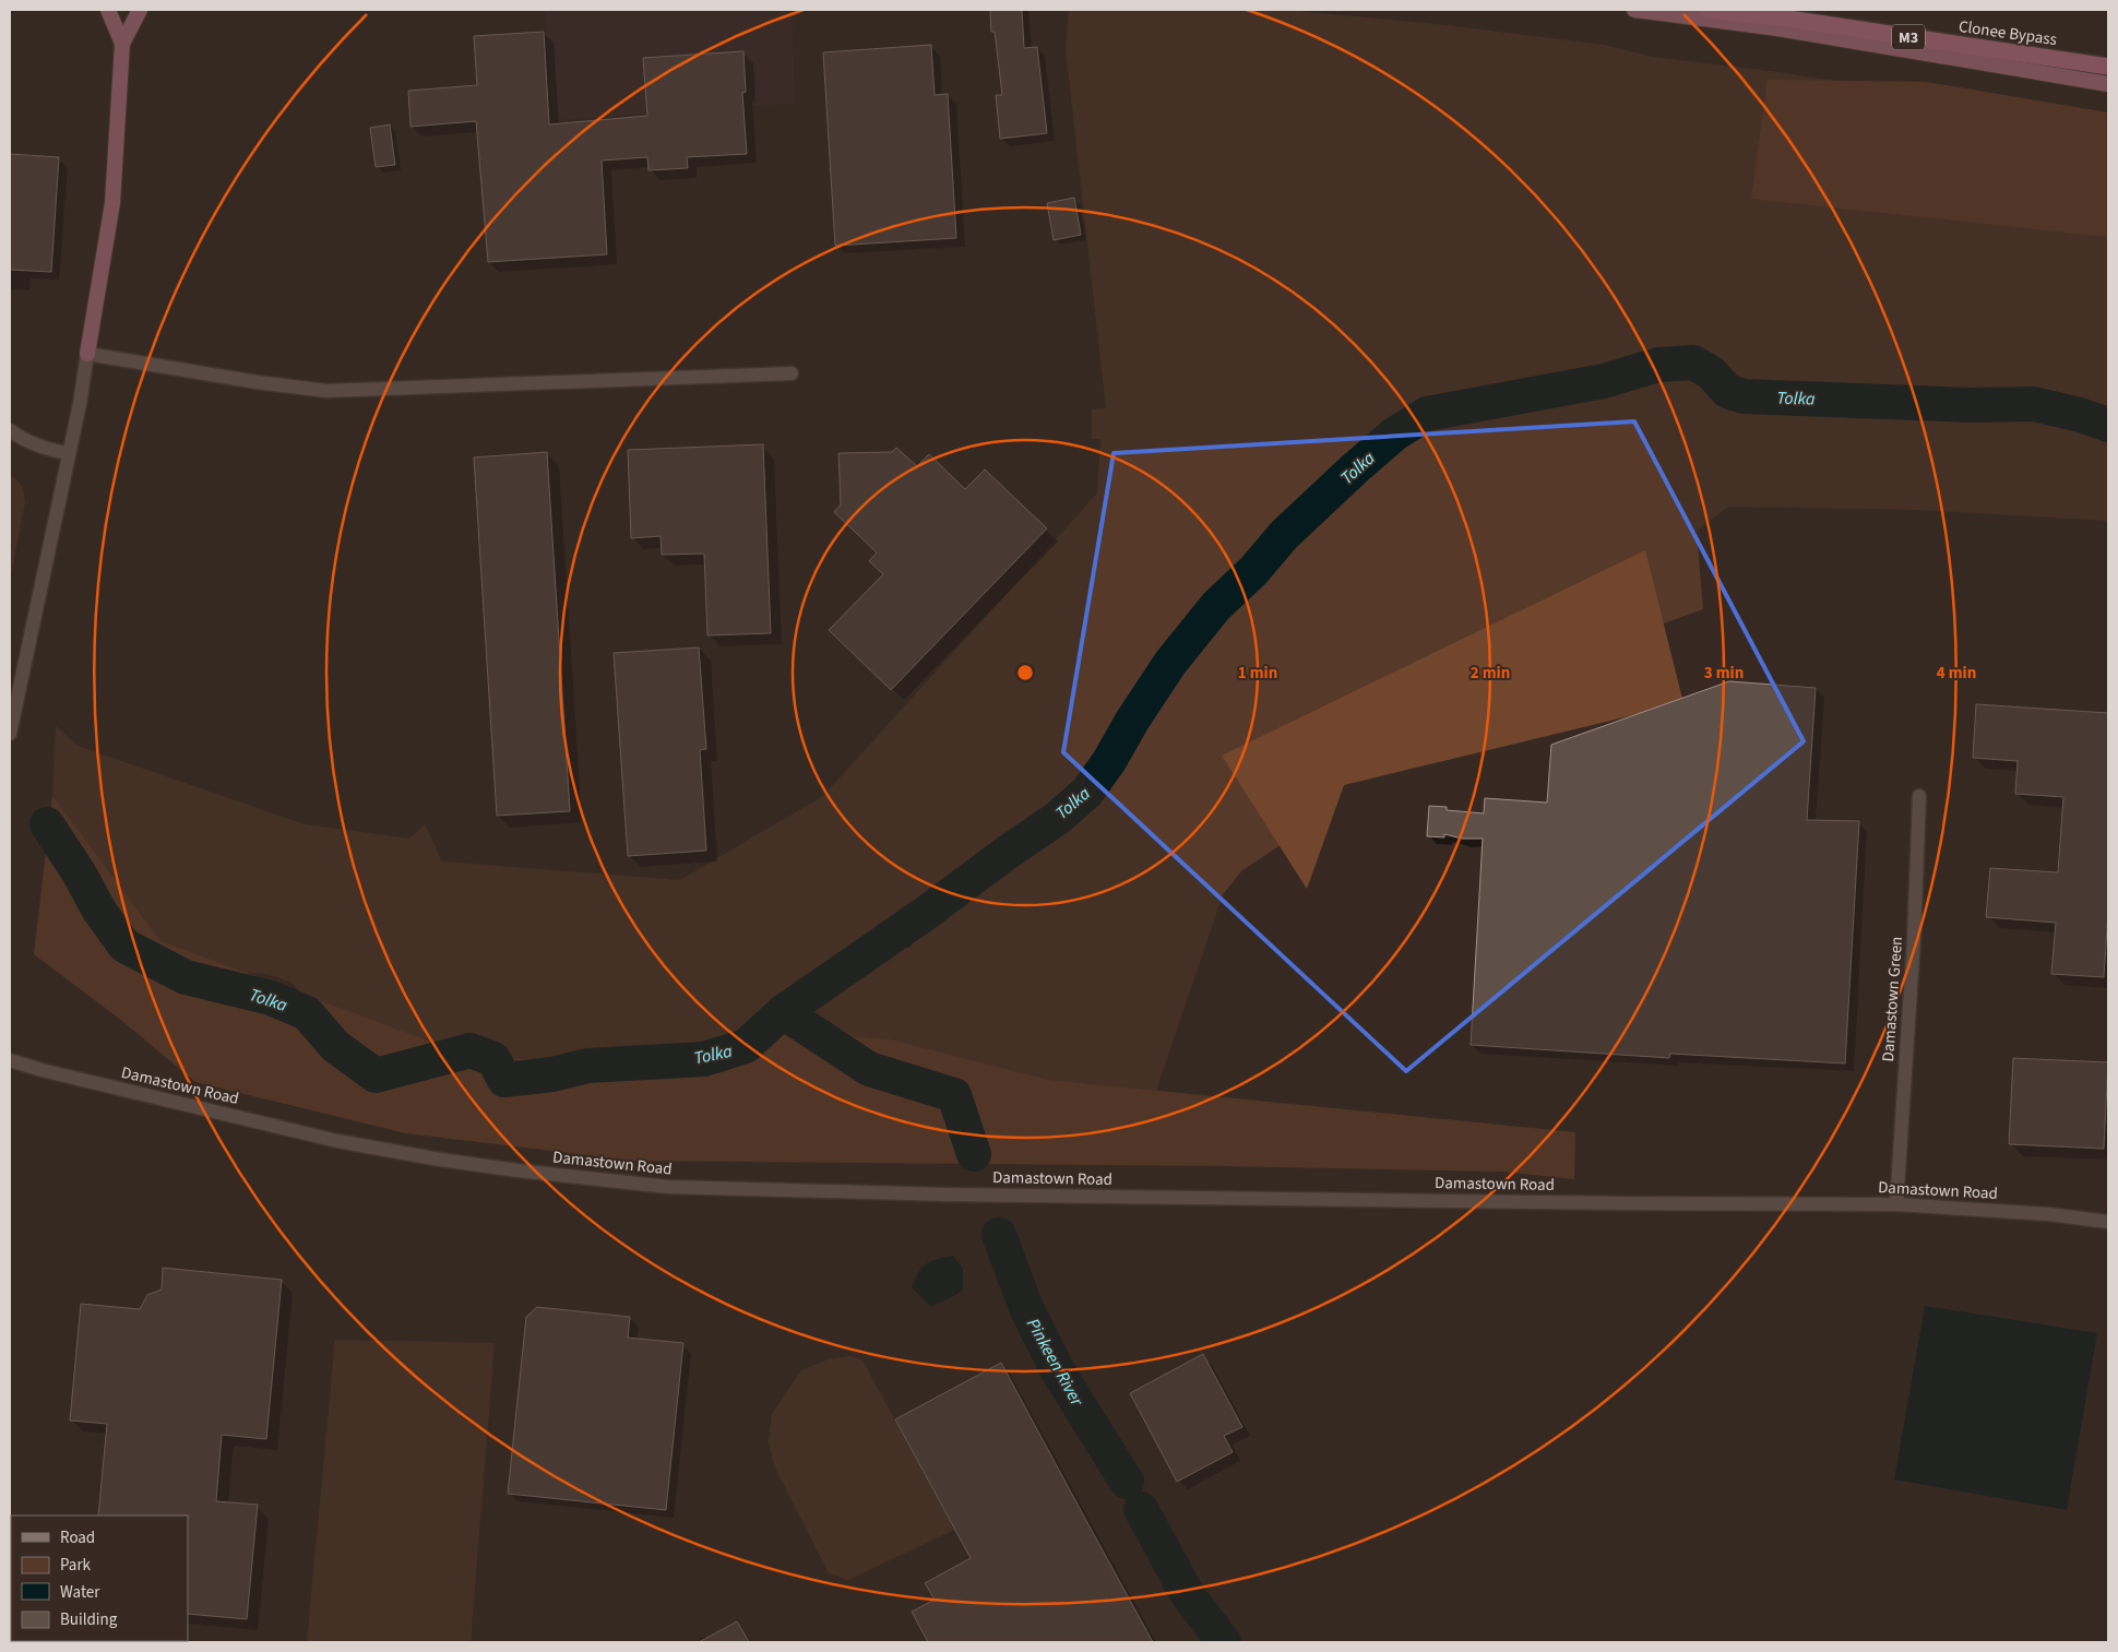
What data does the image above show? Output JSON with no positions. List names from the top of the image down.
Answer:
{
  "streets": {
    "highway": ["Clonee Bypass", "M3"],
    "street": ["Damastown Green", "Damastown Road"]
  },
  "crossings": [
    ["Damastown Green", "Damastown Road"]
  ],
  "water": ["Tolka", "Pinkeen River"],
  "legend": [
    "Road",
    "Park",
    "Water",
    "Building"
  ],
  "rings": [
    "1 min",
    "2 min",
    "3 min",
    "4 min"
  ]
}
